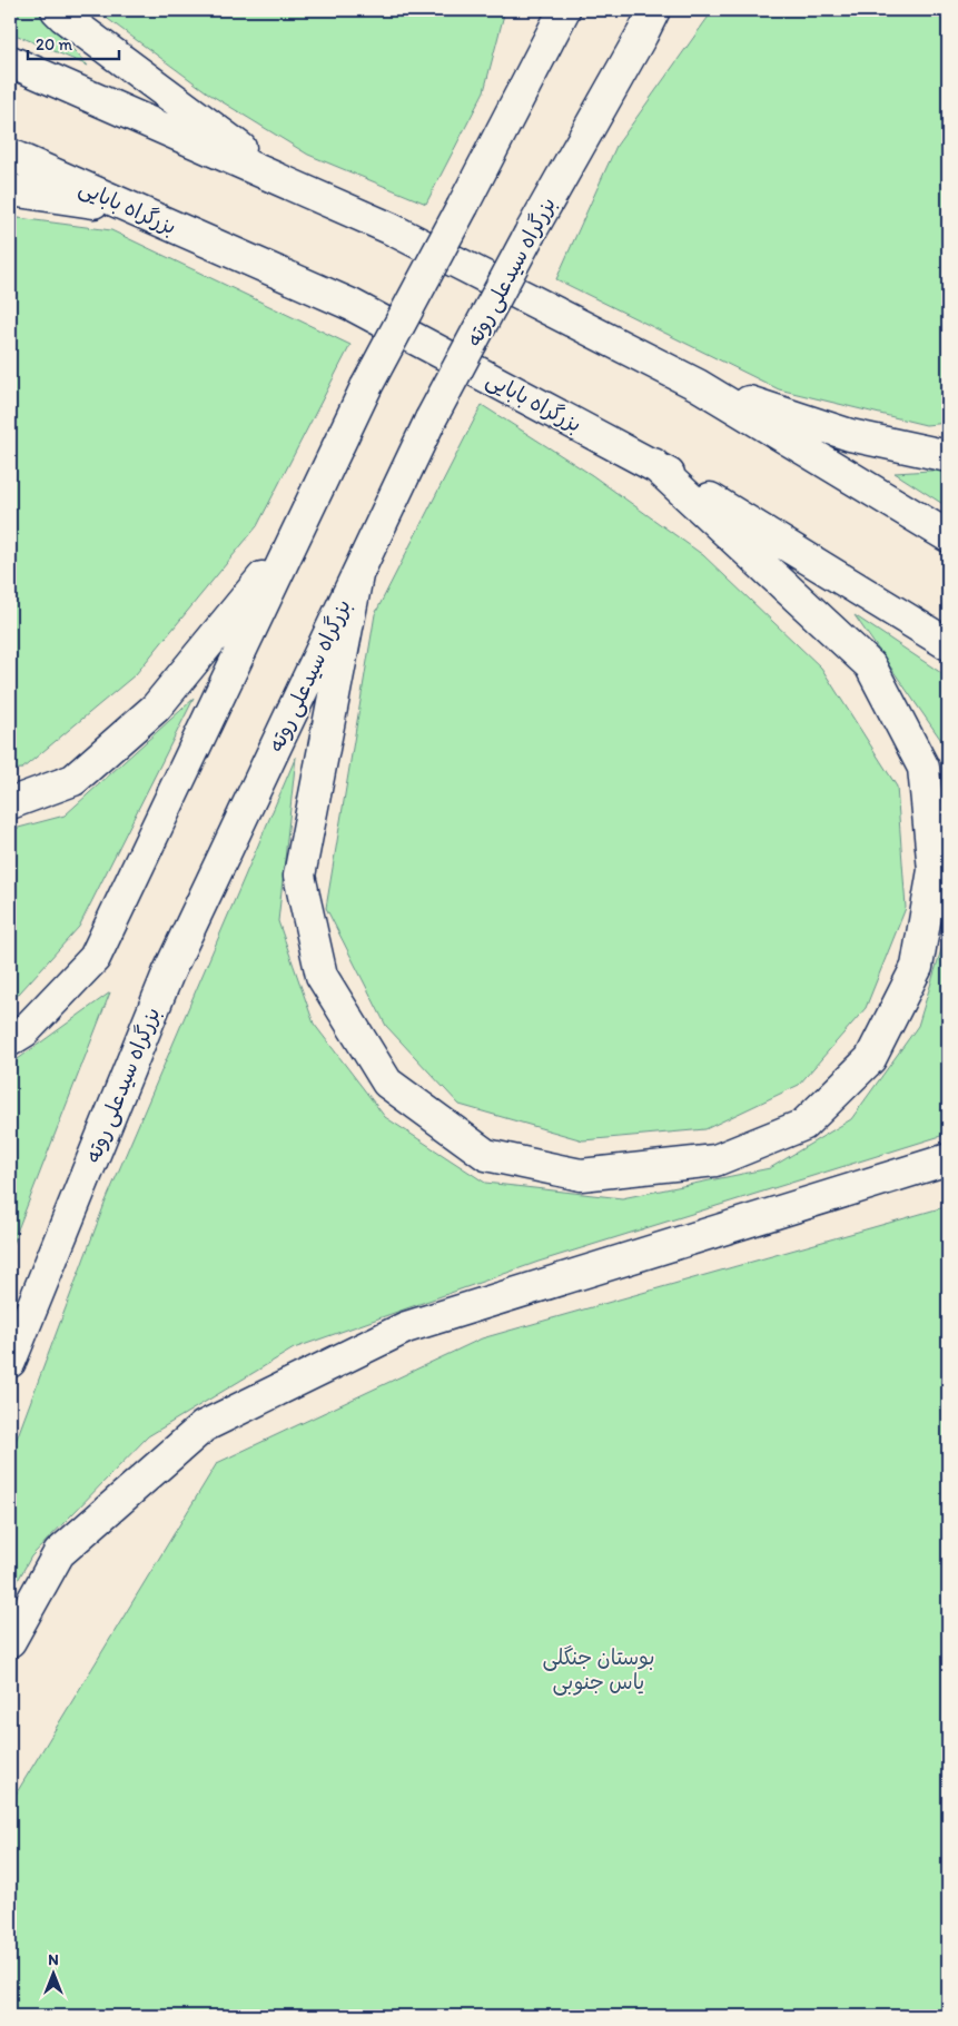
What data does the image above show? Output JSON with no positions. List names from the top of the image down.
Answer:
{
  "streets": {
    "highway": ["بزرگراه بابایی", "بزرگراه سیدعلی روته"]
  },
  "parks": ["بوستان جنگلی یاس جنوبی"],
  "scale_bar": "20 m",
  "north": "top"
}
